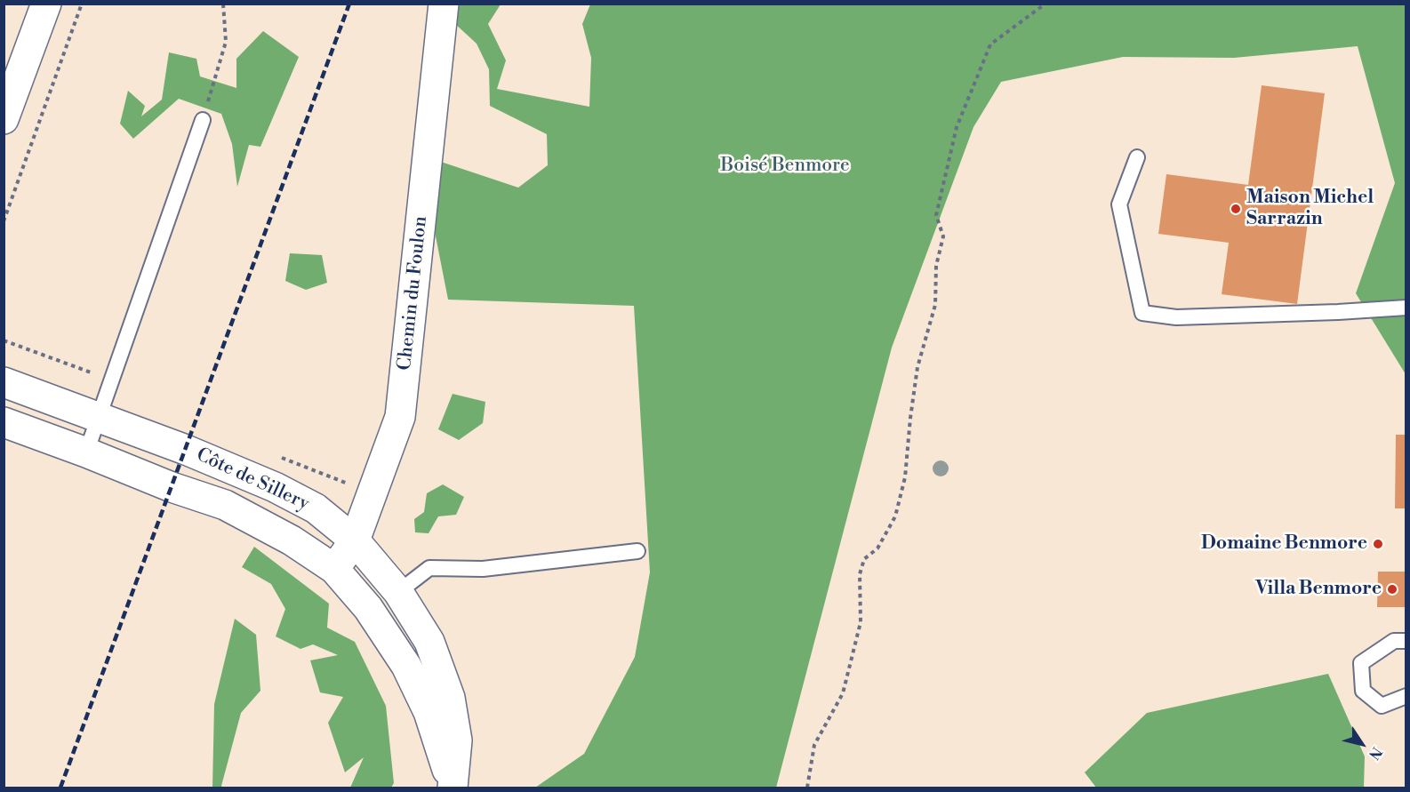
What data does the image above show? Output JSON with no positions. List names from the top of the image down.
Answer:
{
  "streets": {
    "street": ["Chemin du Foulon", "Côte de Sillery"]
  },
  "crossings": [
    ["Chemin du Foulon", "Côte de Sillery"]
  ],
  "parks": ["Boisé Benmore"],
  "places": ["Maison Michel Sarrazin", "Domaine Benmore", "Villa Benmore"],
  "north": "bottom right"
}
